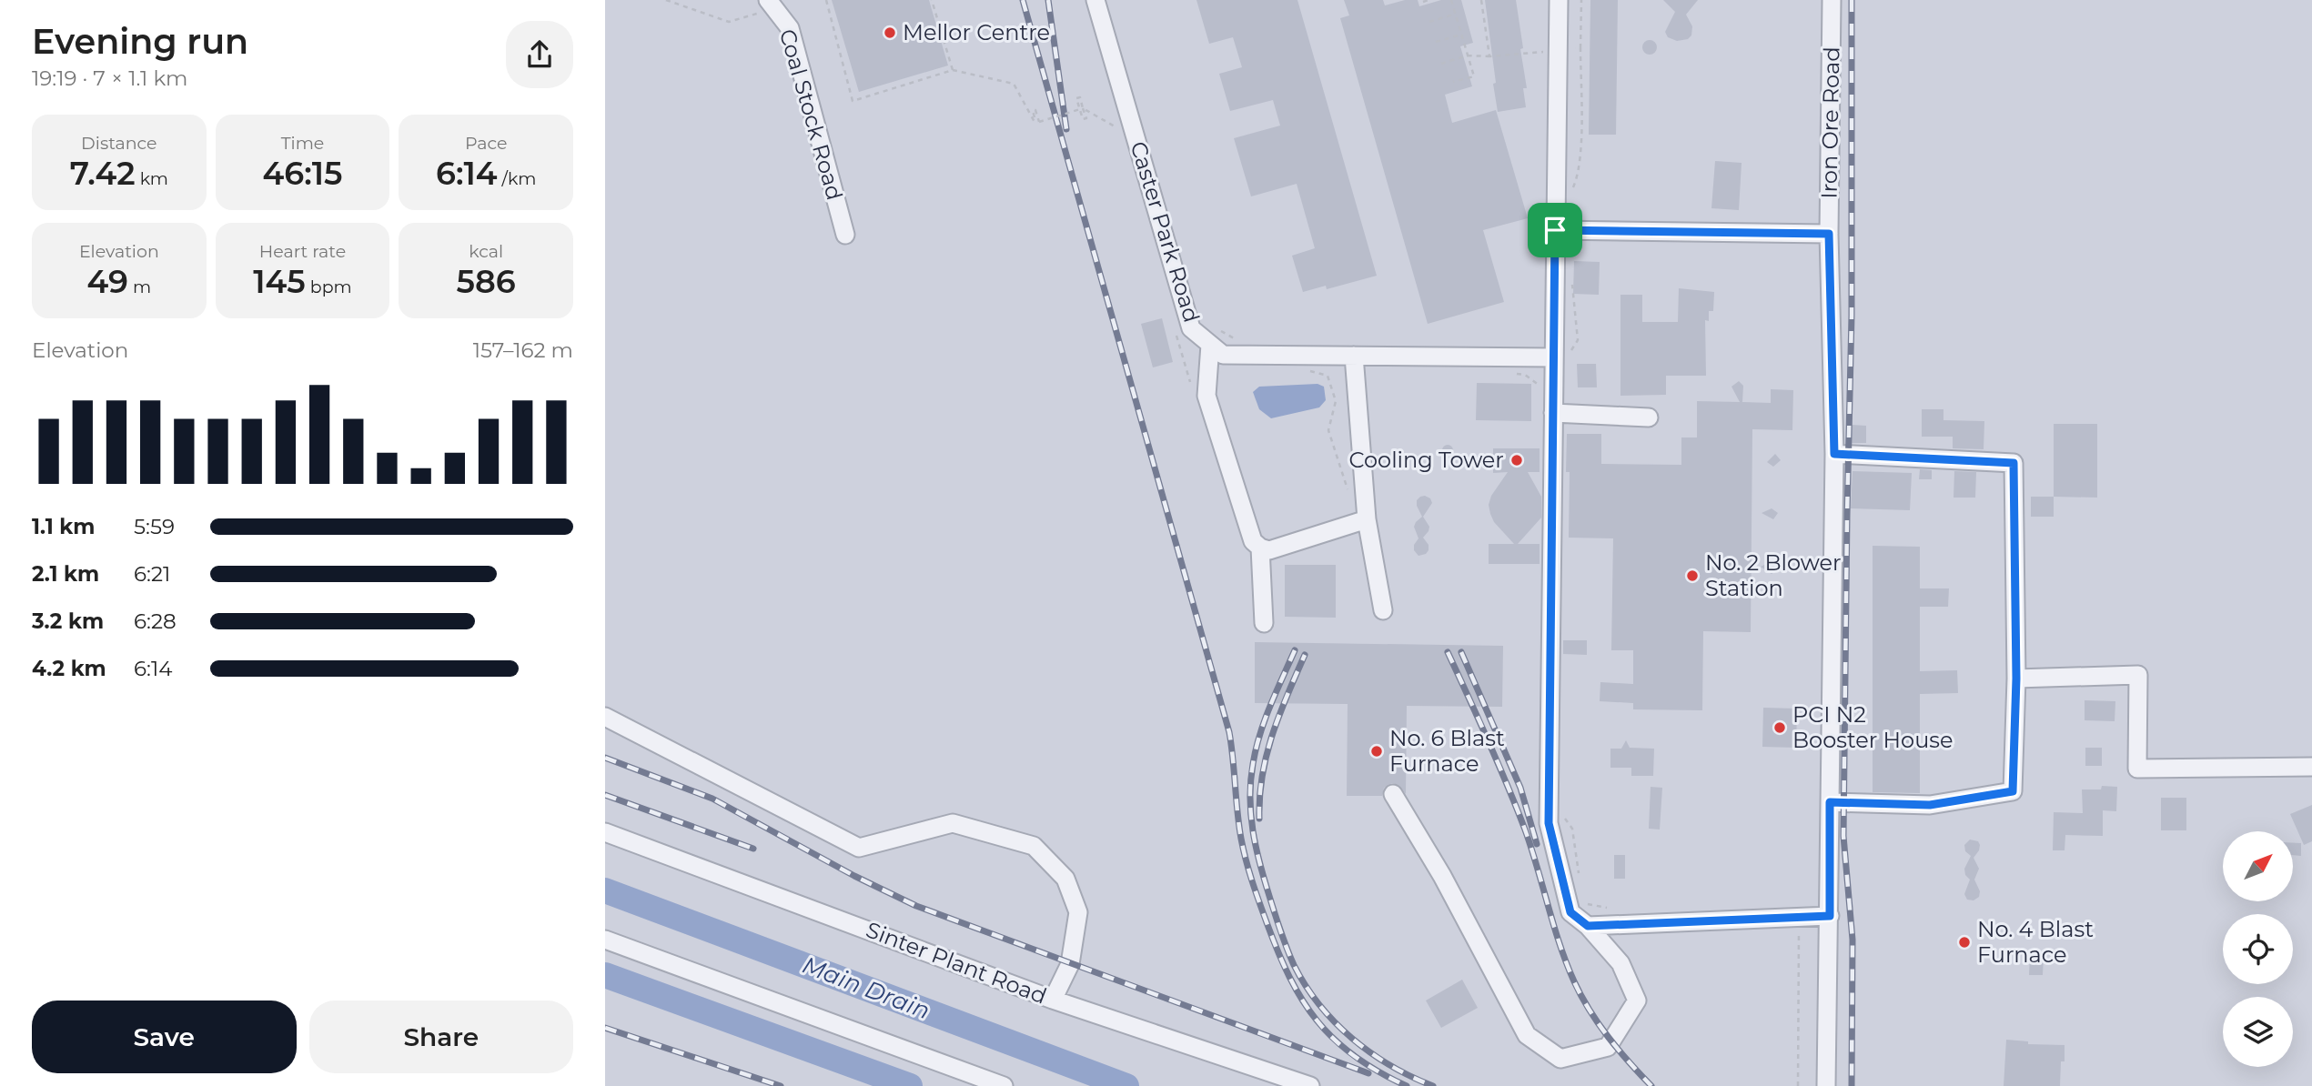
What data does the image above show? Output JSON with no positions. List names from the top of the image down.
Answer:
{
  "streets": {
    "street": [
      "Coal Stock Road",
      "Iron Ore Road",
      "Caster Park Road",
      "Sinter Plant Road"
    ]
  },
  "water": ["Main Drain"],
  "places": [
    "Mellor Centre",
    "Cooling Tower",
    "No. 2 Blower Station",
    "PCI N2 Booster House",
    "No. 6 Blast Furnace",
    "No. 4 Blast Furnace"
  ],
  "north": "top right",
  "page": {
    "heading": ["Evening run", "19:19 · 7 × 1.1 km"],
    "stats": [
      ["Distance", "7.42 km"],
      ["Time", "46:15"],
      ["Pace", "6:14 /km"],
      ["Elevation", "49 m"],
      ["Heart rate", "145 bpm"],
      ["kcal", "586"]
    ],
    "chart": ["Elevation", "157–162 m"],
    "list": [
      {
        "name": "1.1 km",
        "note": "5:59"
      },
      {
        "name": "2.1 km",
        "note": "6:21"
      },
      {
        "name": "3.2 km",
        "note": "6:28"
      },
      {
        "name": "4.2 km",
        "note": "6:14"
      }
    ],
    "buttons": ["Save", "Share"]
  }
}
